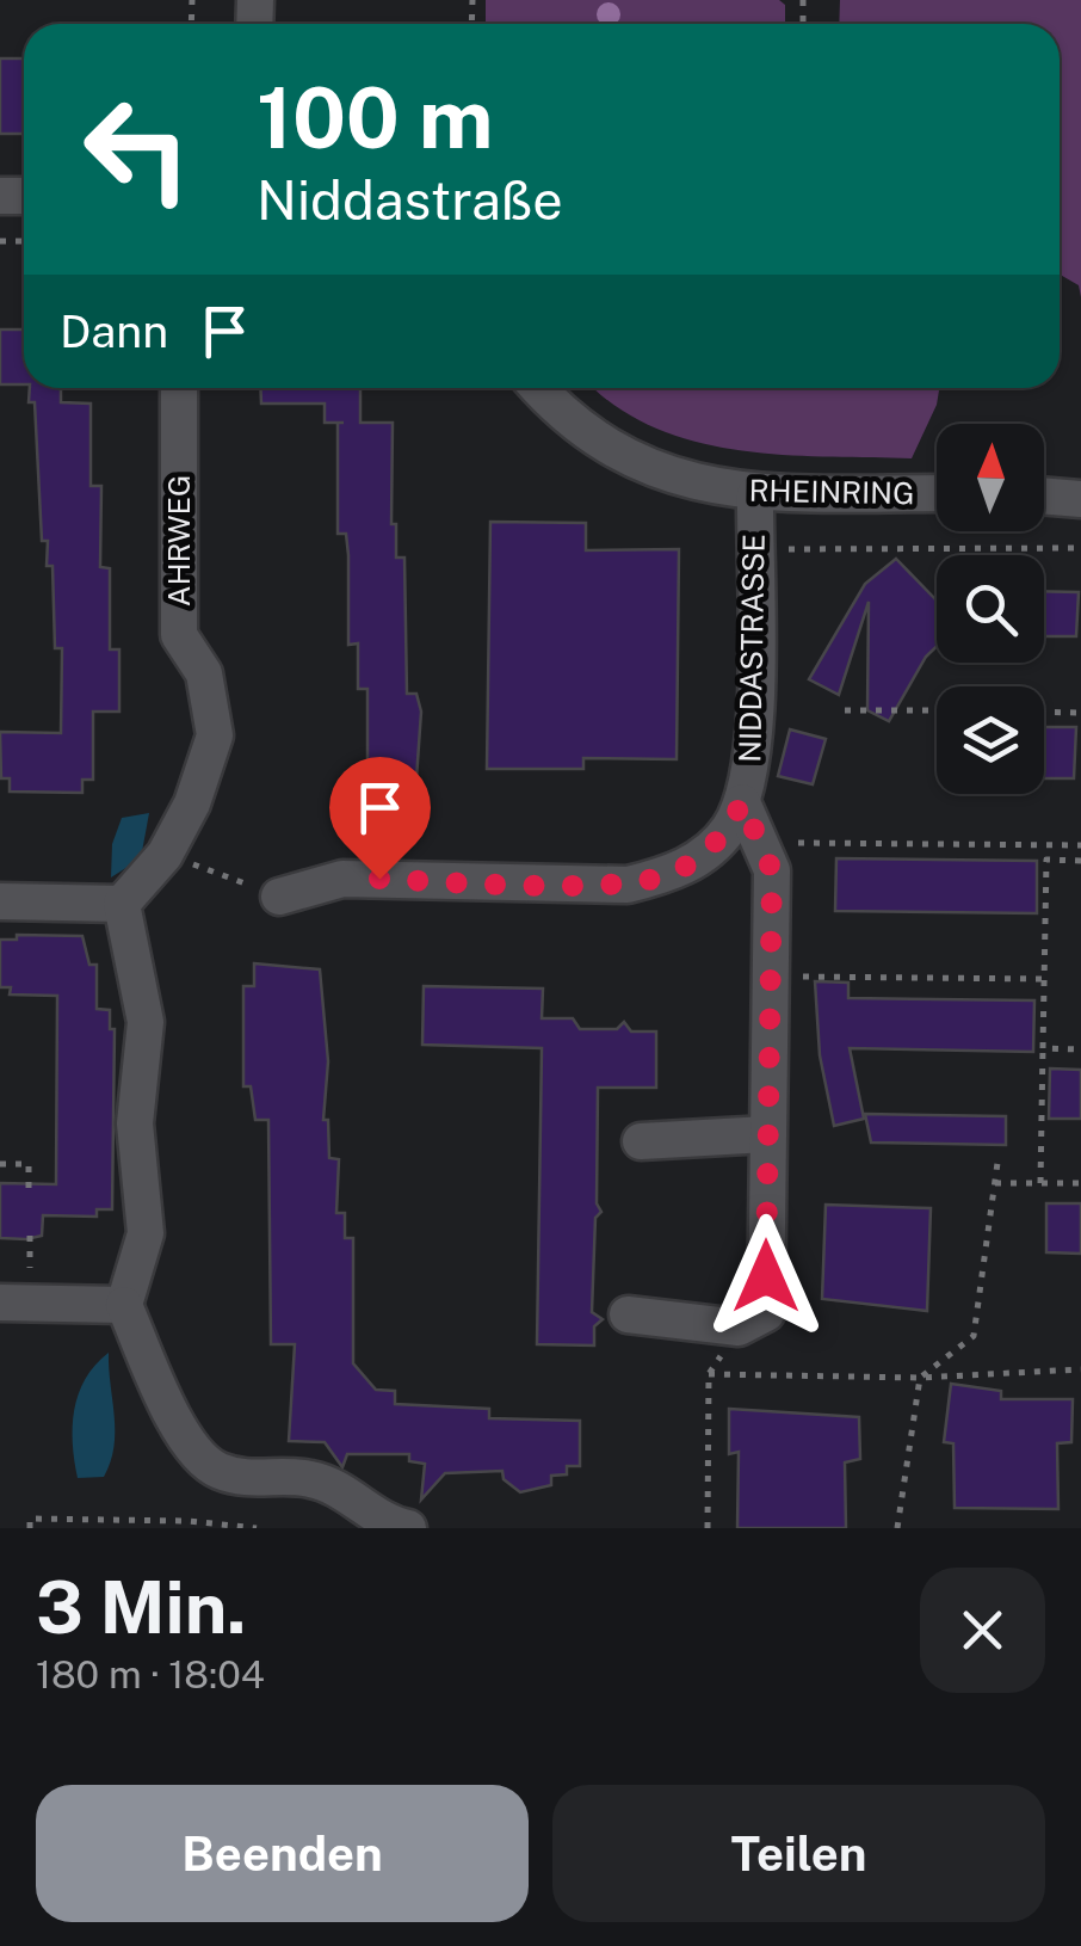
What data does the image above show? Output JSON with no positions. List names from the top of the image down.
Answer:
{
  "streets": {
    "street": ["RHEINRING", "AHRWEG", "NIDDASTRASSE"]
  },
  "crossings": [
    ["RHEINRING", "NIDDASTRASSE"]
  ],
  "north": "top",
  "page": {
    "turn": ["100 m", "Niddastraße"],
    "then": "Dann",
    "heading": ["3 Min.", "180 m · 18:04"],
    "buttons": ["Beenden", "Teilen"]
  }
}
